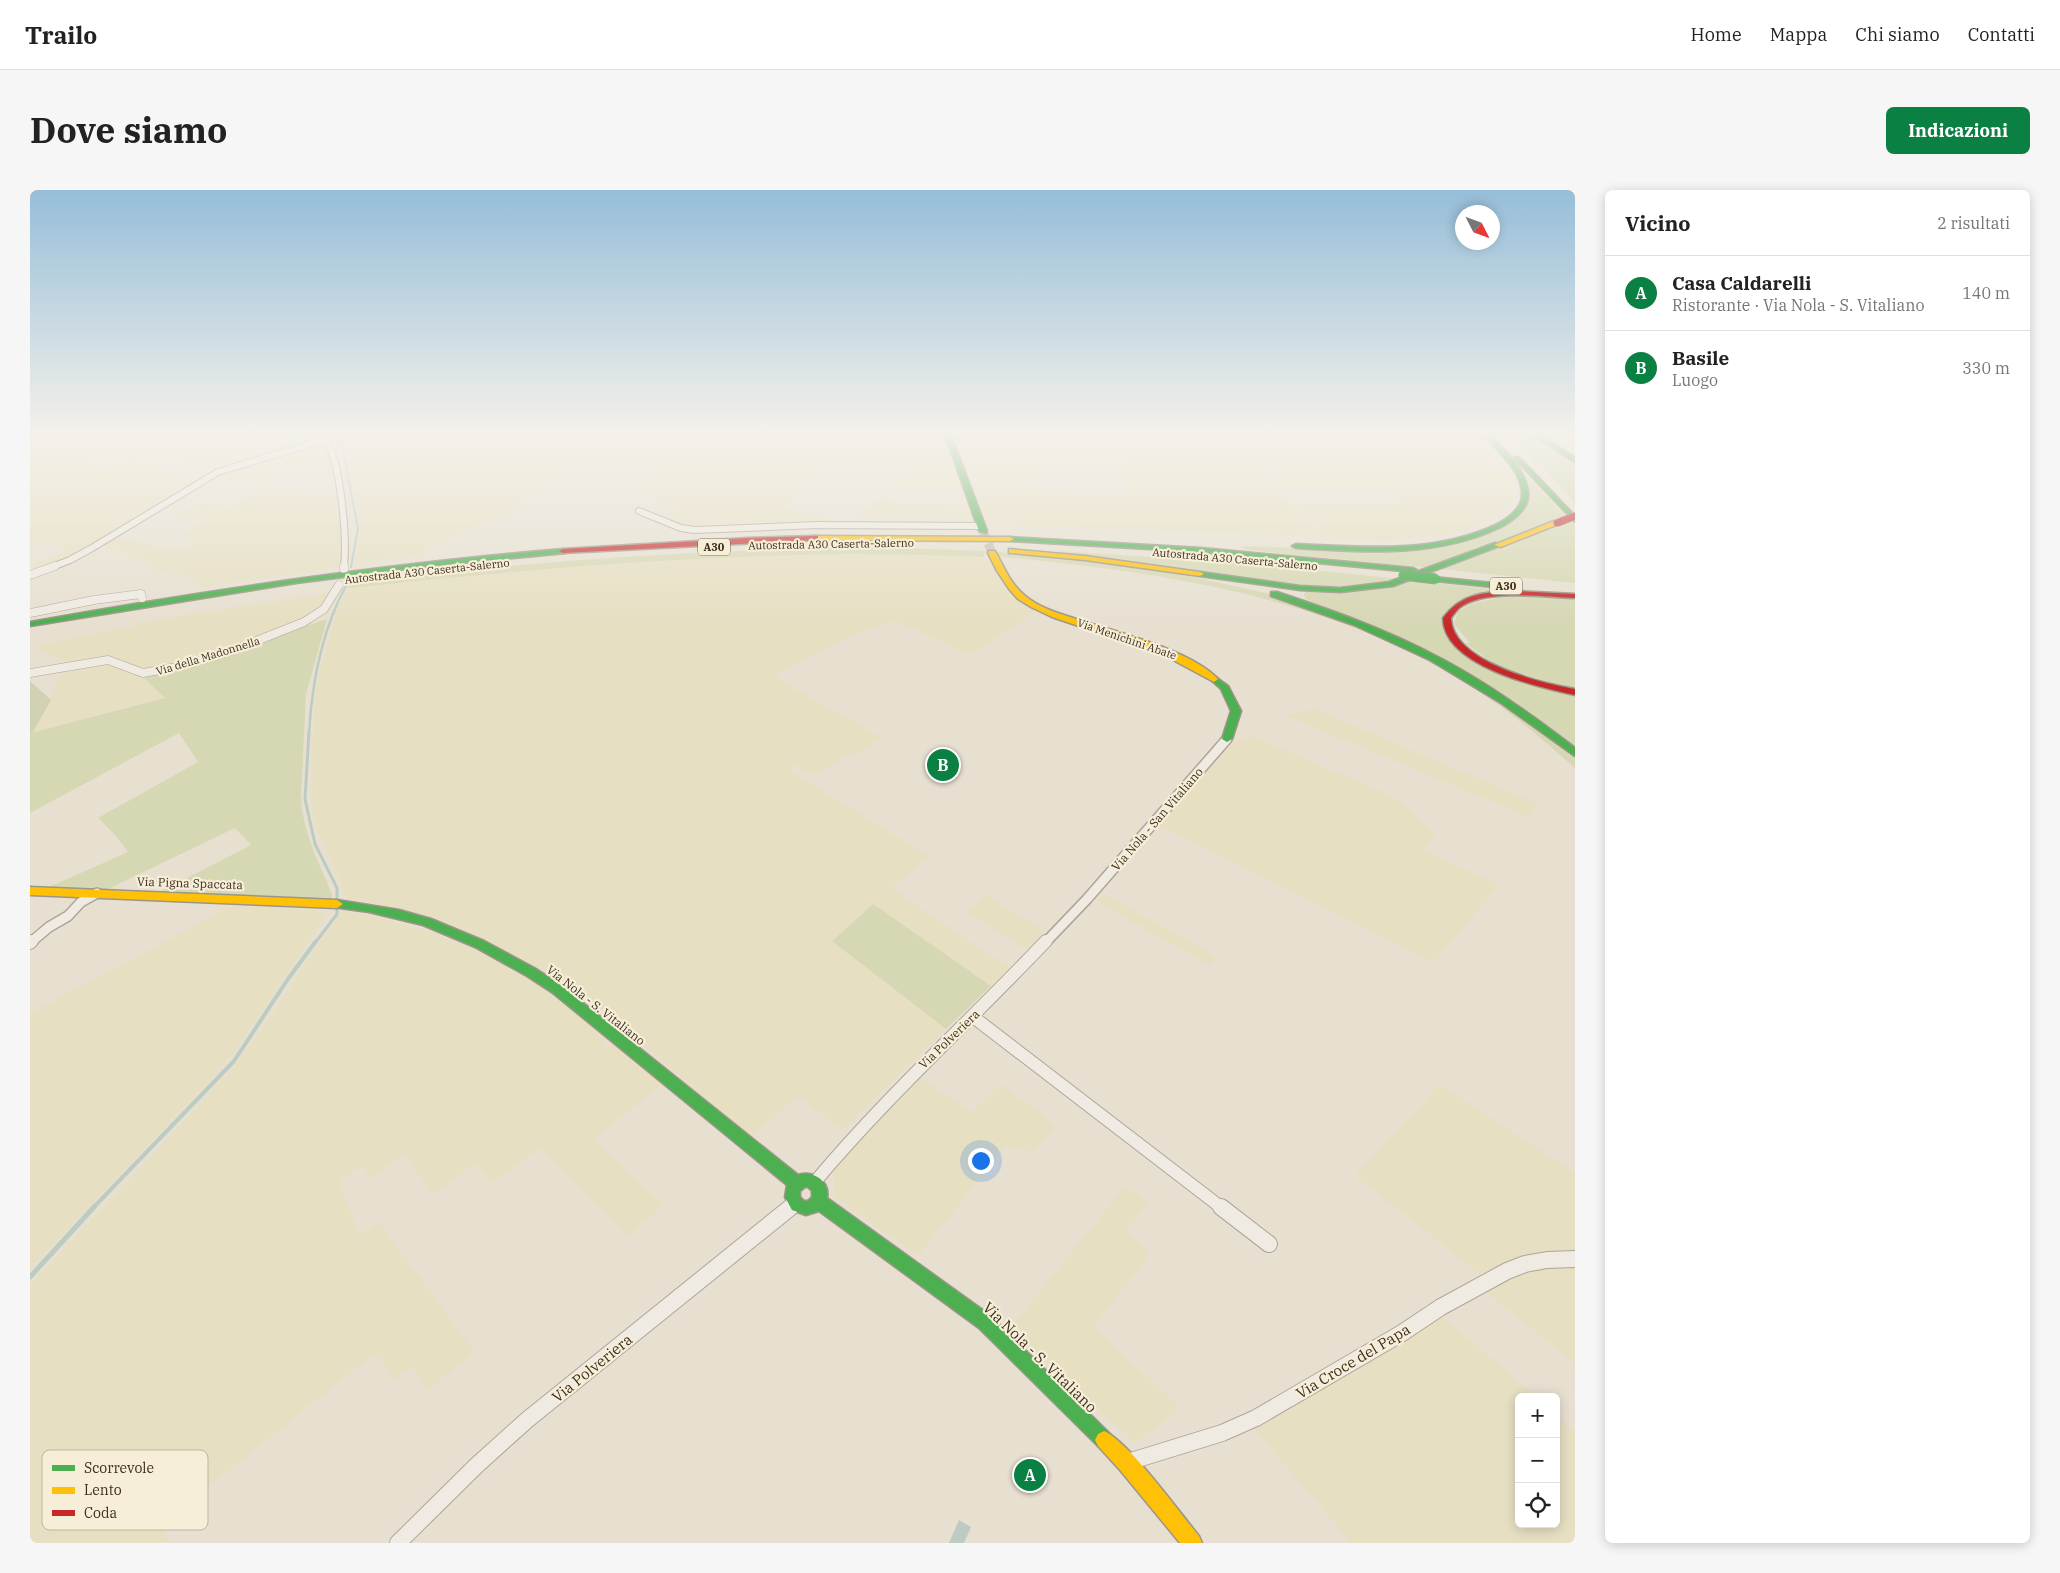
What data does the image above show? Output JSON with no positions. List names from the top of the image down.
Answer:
{
  "streets": {
    "main road": [
      "Autostrada A30 Caserta-Salerno",
      "A30",
      "Via Menichini Abate",
      "Via Pigna Spaccata",
      "Via Nola - S. Vitaliano"
    ],
    "street": [
      "Via della Madonnella",
      "Via Nola - San Vitaliano",
      "Via Polveriera",
      "Via Croce del Papa"
    ]
  },
  "crossings": [
    ["Via Menichini Abate", "Via Nola - San Vitaliano"],
    ["Via Nola - San Vitaliano", "Via Polveriera"],
    ["Via Pigna Spaccata", "Via Nola - S. Vitaliano"],
    ["Via Nola - S. Vitaliano", "Via Polveriera"],
    ["Via Nola - S. Vitaliano", "Via Croce del Papa"]
  ],
  "legend": ["Scorrevole", "Lento", "Coda"],
  "north": "bottom right",
  "page": {
    "header": "Trailo",
    "nav": [
      "Home",
      "Mappa",
      "Chi siamo",
      "Contatti"
    ],
    "title": "Dove siamo",
    "buttons": "Indicazioni",
    "heading": ["Vicino", "2 risultati"],
    "list": [
      {
        "mark": "A",
        "name": "Casa Caldarelli",
        "note": "Ristorante · Via Nola - S. Vitaliano",
        "value": "140 m"
      },
      {
        "mark": "B",
        "name": "Basile",
        "note": "Luogo",
        "value": "330 m"
      }
    ],
    "pins": ["B", "A"],
    "map_buttons": ["+", "−"]
  }
}
